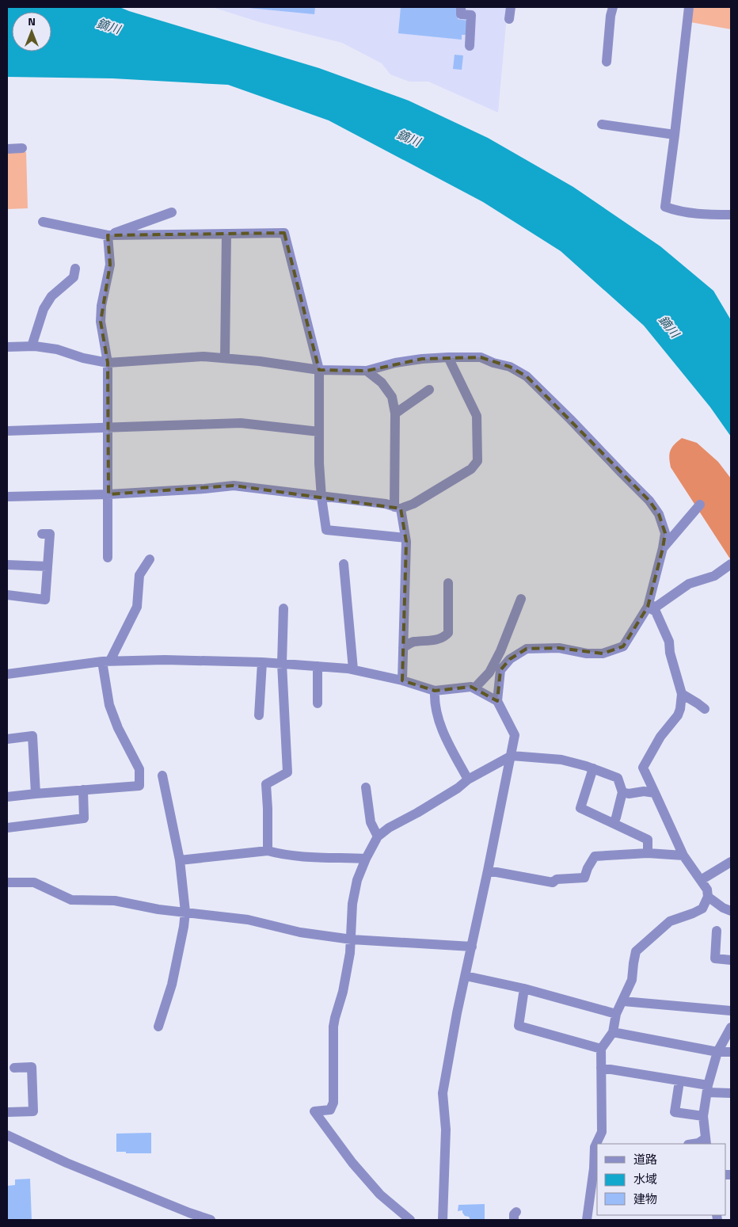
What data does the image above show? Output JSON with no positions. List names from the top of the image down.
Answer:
{
  "water": ["鏑川"],
  "legend": ["道路", "水域", "建物"],
  "north": "top"
}
